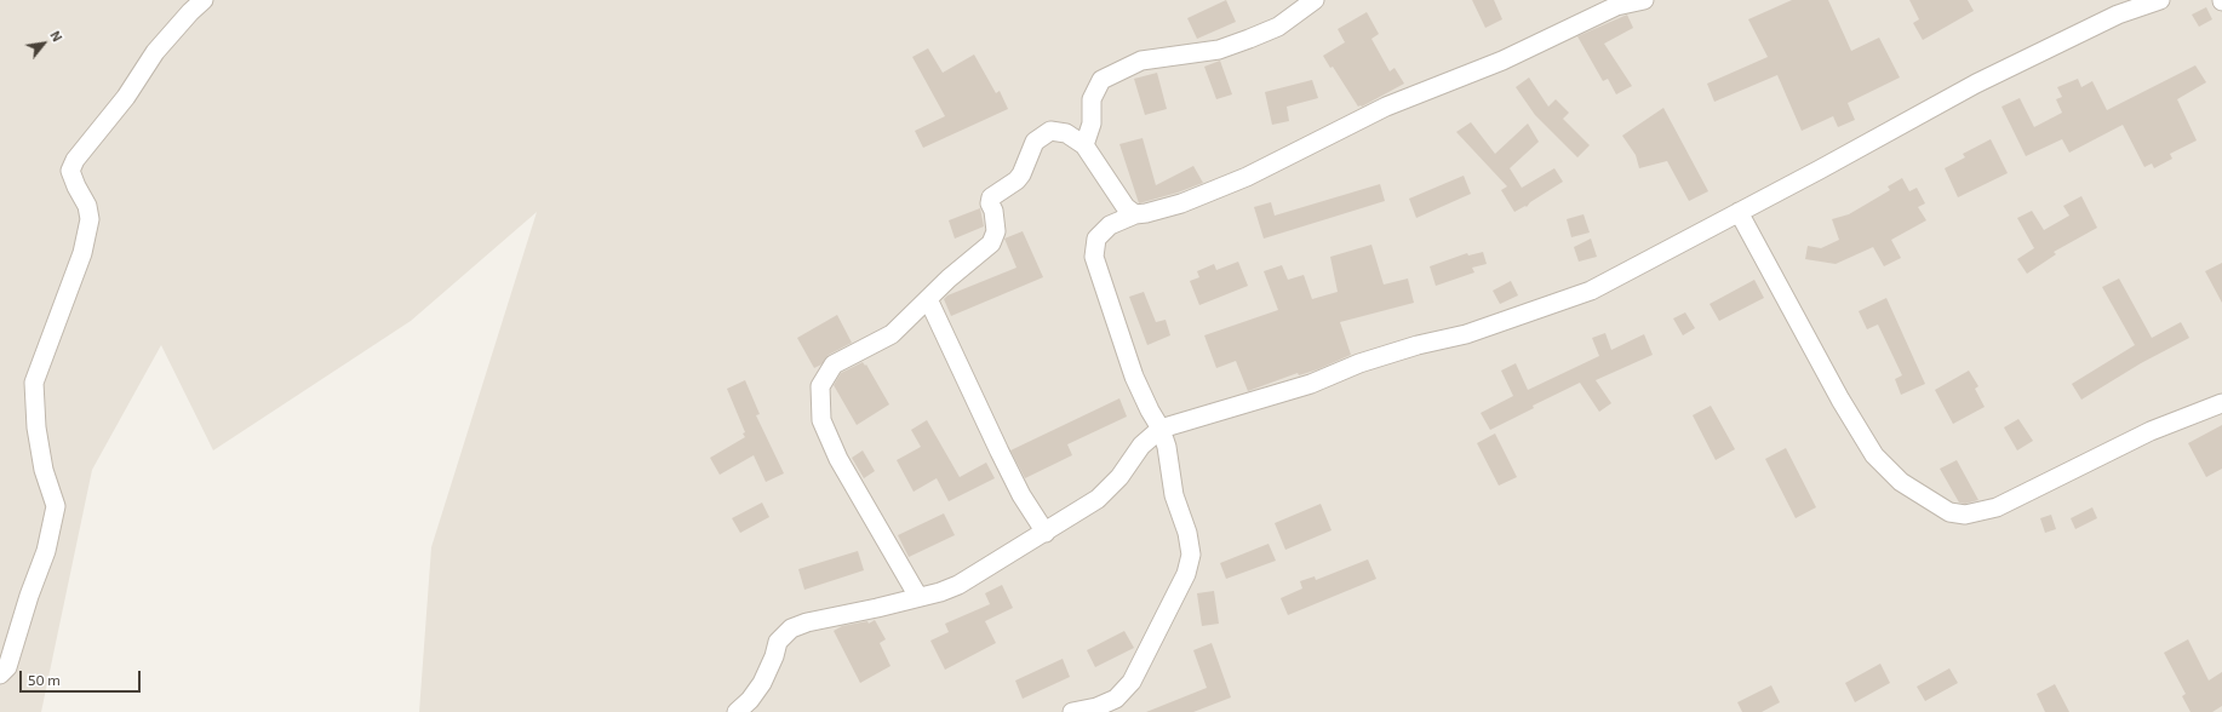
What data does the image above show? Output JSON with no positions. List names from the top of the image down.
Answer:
{
  "scale_bar": "50 m",
  "north": "top right"
}
